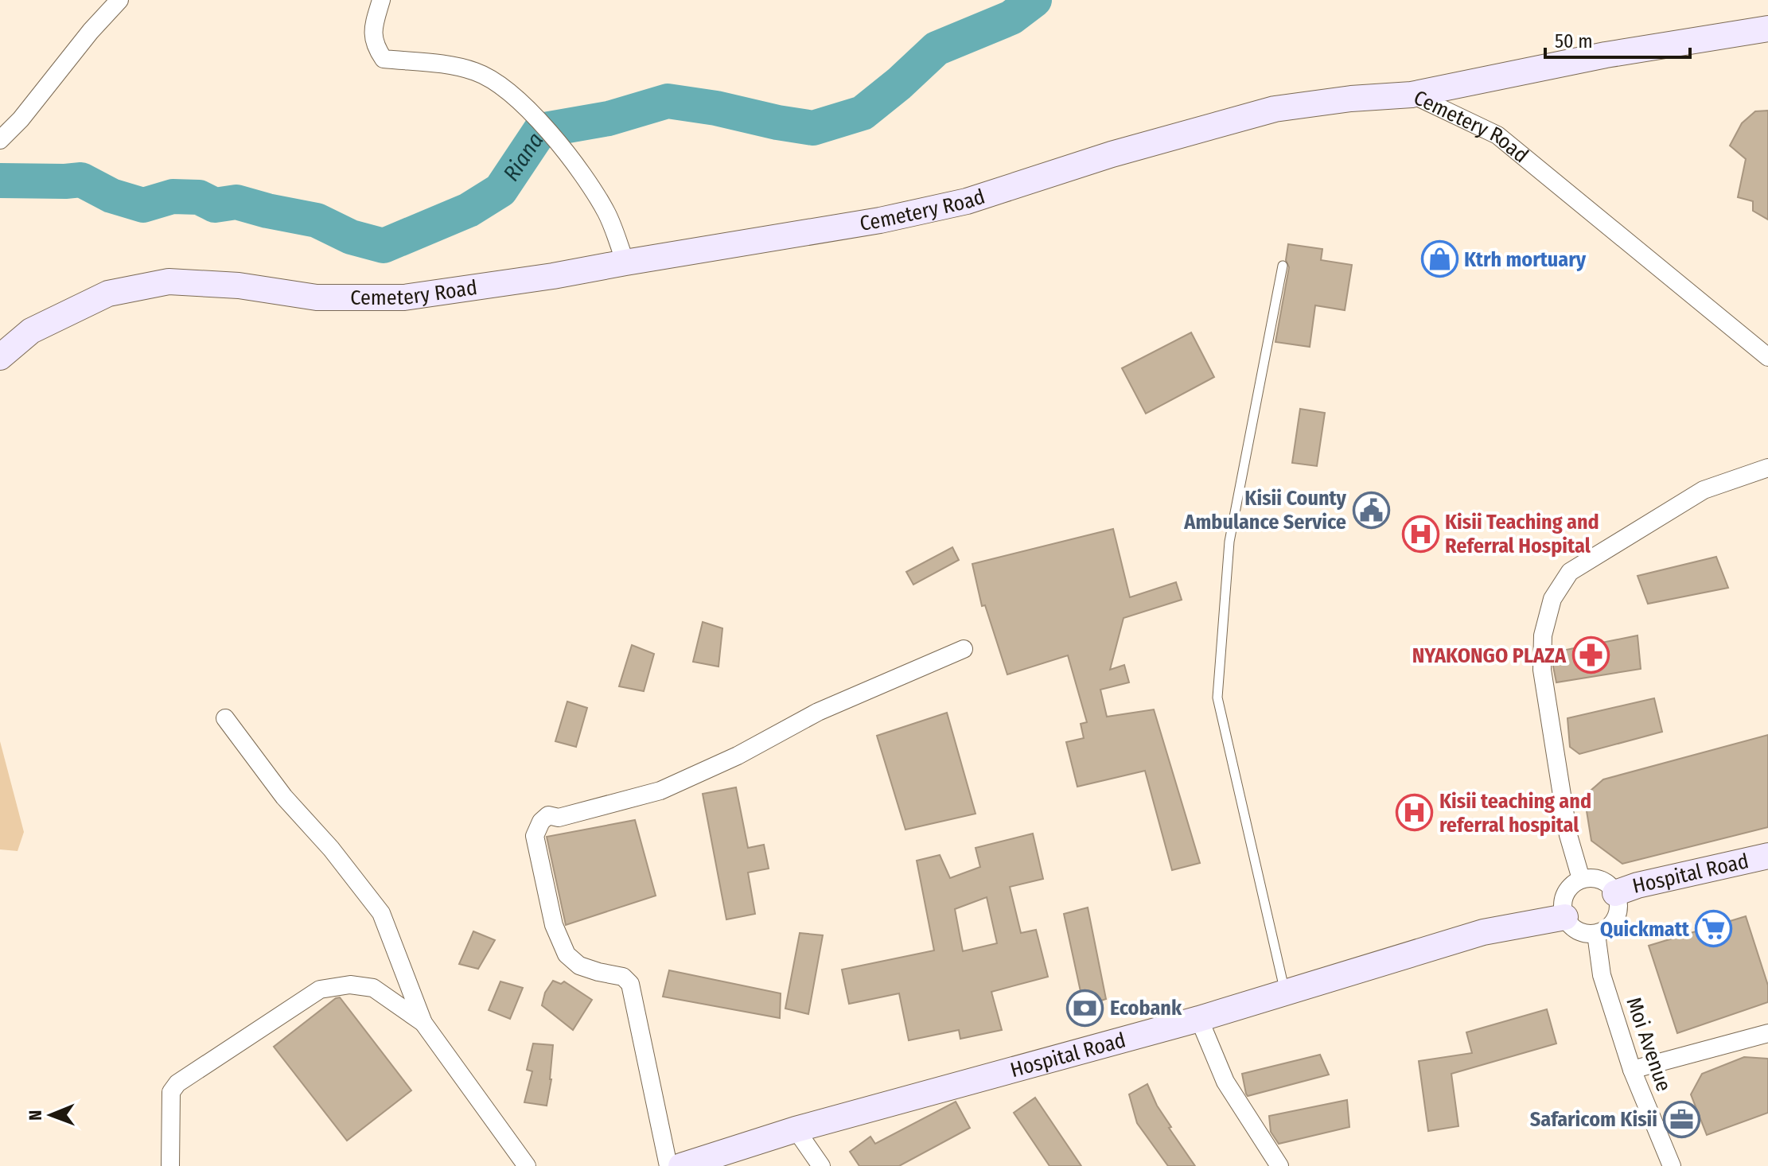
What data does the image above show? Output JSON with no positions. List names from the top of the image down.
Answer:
{
  "streets": {
    "street": ["Cemetery Road", "Hospital Road", "Moi Avenue"]
  },
  "crossings": [
    ["Hospital Road", "Moi Avenue"]
  ],
  "water": ["Riana"],
  "places": {
    "shop": ["Ktrh mortuary"],
    "public building": ["Kisii County Ambulance Service"],
    "hospital": ["Kisii Teaching and Referral Hospital", "Kisii teaching and referral hospital"],
    "pharmacy": ["NYAKONGO PLAZA"],
    "supermarket": ["Quickmatt"],
    "bank": ["Ecobank"],
    "office": ["Safaricom Kisii"]
  },
  "scale_bar": "50 m",
  "north": "left"
}
